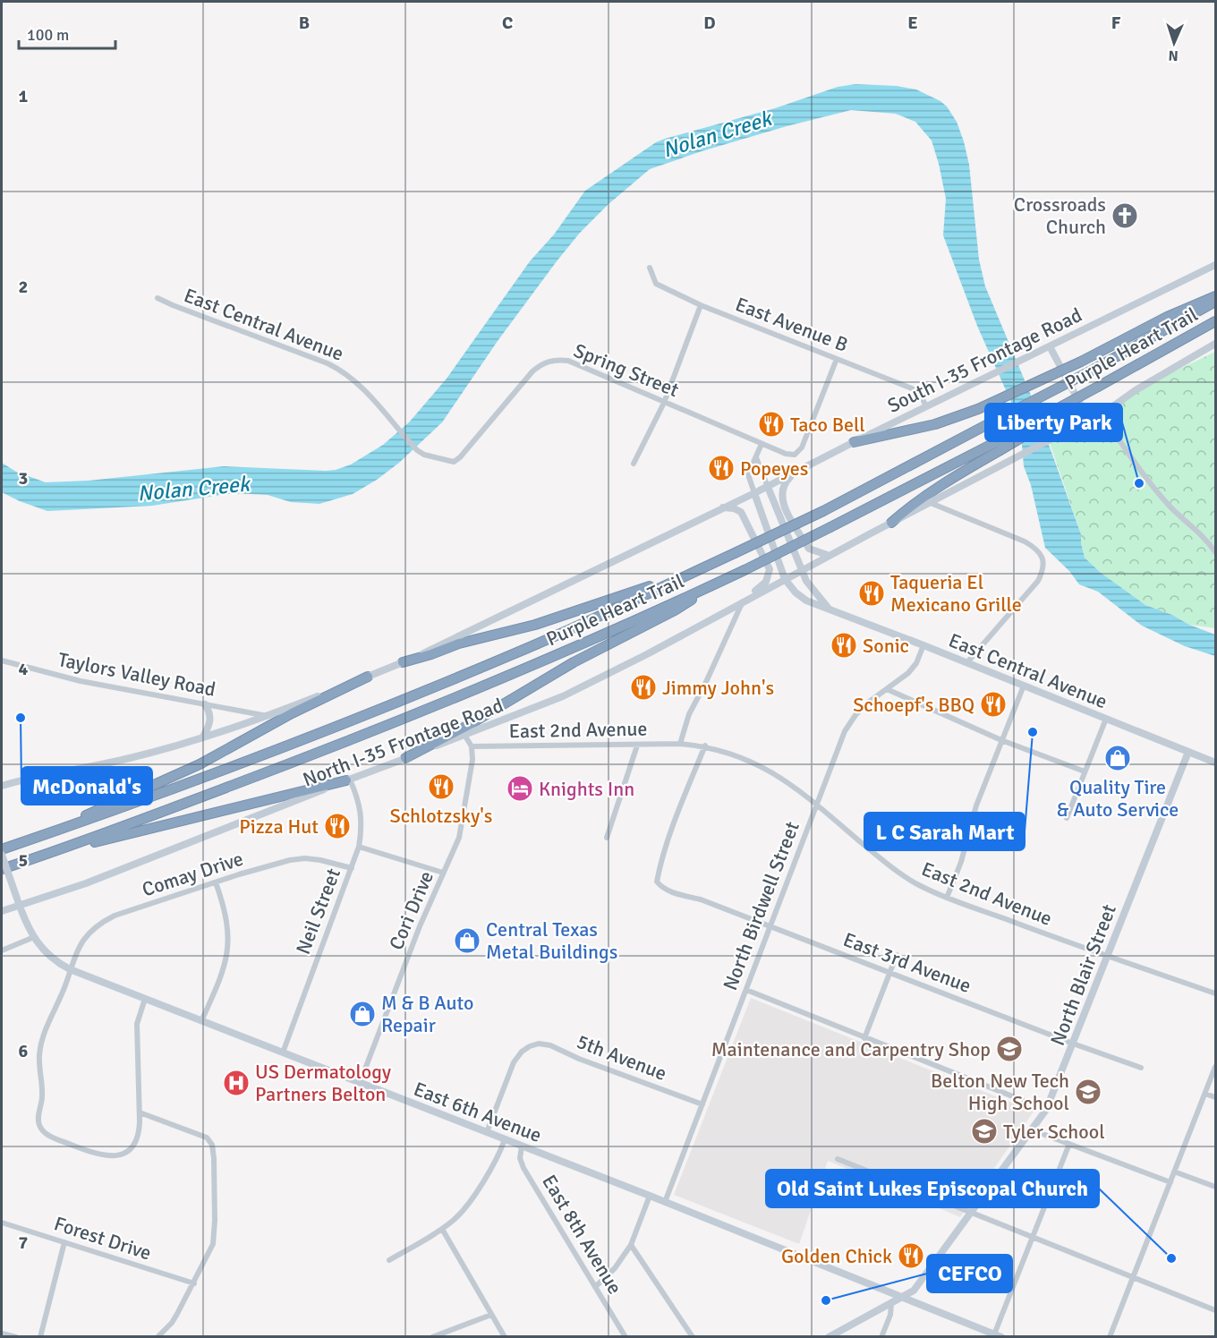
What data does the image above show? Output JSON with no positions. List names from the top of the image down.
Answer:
{
  "streets": {
    "highway": ["Purple Heart Trail"],
    "main road": [
      "East Central Avenue",
      "South I-35 Frontage Road",
      "North I-35 Frontage Road",
      "North Blair Street",
      "East 6th Avenue"
    ],
    "street": [
      "East Avenue B",
      "Spring Street",
      "Taylors Valley Road",
      "East 2nd Avenue",
      "Comay Drive",
      "North Birdwell Street",
      "Cori Drive",
      "Neil Street",
      "East 3rd Avenue",
      "5th Avenue",
      "East 8th Avenue",
      "Forest Drive"
    ]
  },
  "crossings": [
    ["East Central Avenue", "South I-35 Frontage Road"],
    ["East Central Avenue", "Spring Street"],
    ["East Central Avenue", "North I-35 Frontage Road"],
    ["East Central Avenue", "North Birdwell Street"],
    ["East Central Avenue", "North Blair Street"],
    ["East Avenue B", "South I-35 Frontage Road"],
    ["East Avenue B", "Spring Street"],
    ["East 2nd Avenue", "North Birdwell Street"],
    ["East 2nd Avenue", "Cori Drive"],
    ["East 2nd Avenue", "East 3rd Avenue"],
    ["East 2nd Avenue", "North Blair Street"],
    ["North I-35 Frontage Road", "Neil Street"],
    ["North I-35 Frontage Road", "East 6th Avenue"],
    ["Comay Drive", "Neil Street"],
    ["Comay Drive", "East 6th Avenue"],
    ["North Birdwell Street", "East 3rd Avenue"],
    ["North Birdwell Street", "5th Avenue"],
    ["North Birdwell Street", "East 6th Avenue"],
    ["Cori Drive", "East 6th Avenue"],
    ["Neil Street", "East 6th Avenue"],
    ["East 3rd Avenue", "North Blair Street"],
    ["North Blair Street", "East 6th Avenue"],
    ["5th Avenue", "East 6th Avenue"],
    ["East 6th Avenue", "East 8th Avenue"]
  ],
  "water": ["Nolan Creek"],
  "places": {
    "church": ["Crossroads Church"],
    "restaurant": [
      "Taco Bell",
      "Popeyes",
      "Taqueria El Mexicano Grille",
      "Sonic",
      "Jimmy John's",
      "Schoepf's BBQ",
      "Schlotzsky's",
      "Pizza Hut",
      "Golden Chick"
    ],
    "other": [
      "Liberty Park",
      "McDonald's",
      "L C Sarah Mart",
      "Old Saint Lukes Episcopal Church",
      "CEFCO"
    ],
    "shop": ["Quality Tire & Auto Service", "Central Texas Metal Buildings", "M & B Auto Repair"],
    "hotel": ["Knights Inn"],
    "school or university": ["Maintenance and Carpentry Shop", "Belton New Tech High School", "Tyler School"],
    "hospital": ["US Dermatology Partners Belton"]
  },
  "scale_bar": "100 m",
  "north": "bottom",
  "grid": {
    "columns": [
      "B",
      "C",
      "D",
      "E",
      "F"
    ],
    "rows": [
      "1",
      "2",
      "3",
      "4",
      "5",
      "6",
      "7"
    ]
  }
}
